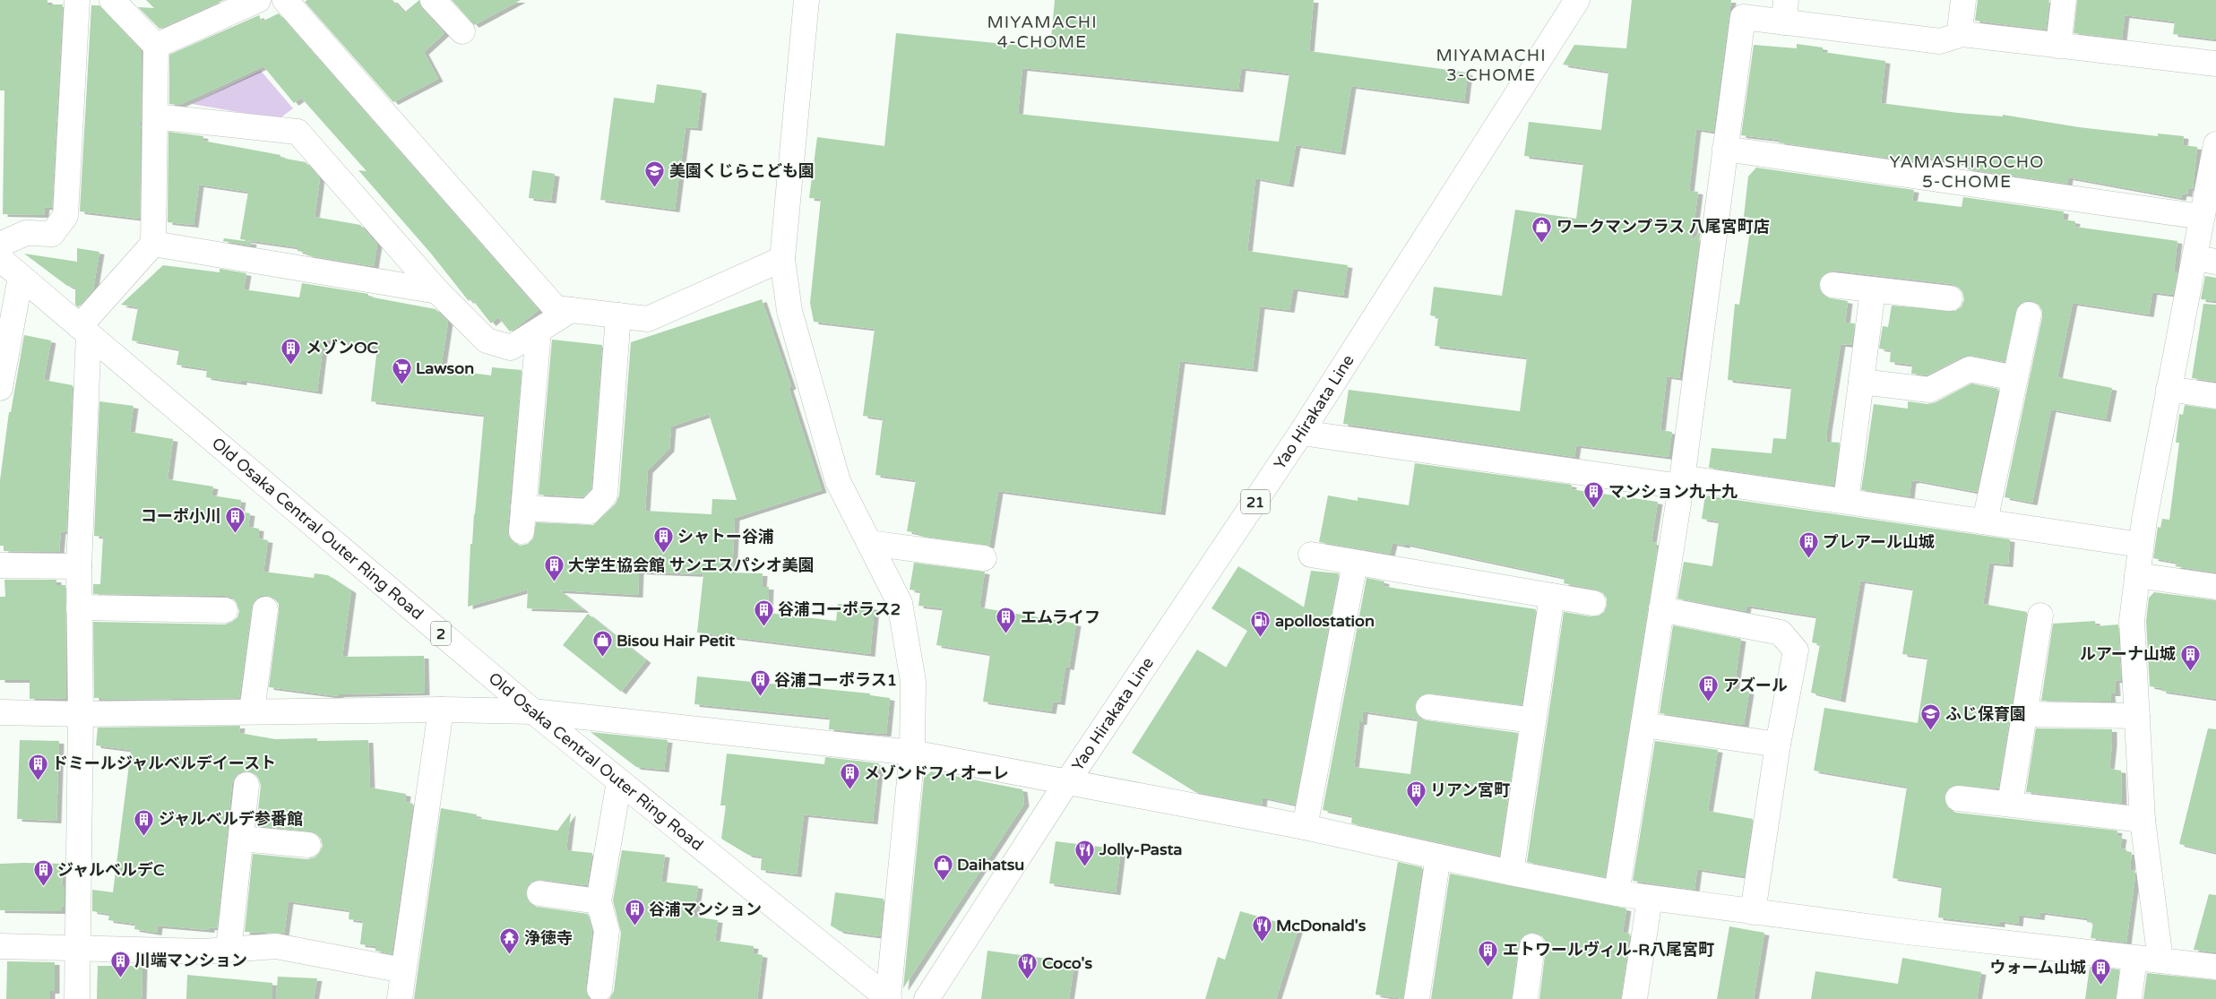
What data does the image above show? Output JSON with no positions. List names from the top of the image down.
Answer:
{
  "streets": {
    "street": [
      "Yao Hirakata Line",
      "21",
      "Old Osaka Central Outer Ring Road",
      "2"
    ]
  },
  "districts": ["MIYAMACHI 4-CHOME", "MIYAMACHI 3-CHOME", "YAMASHIROCHO 5-CHOME"],
  "places": {
    "school or university": ["美園くじらこども園", "ふじ保育園"],
    "shop": ["ワークマンプラス 八尾宮町店", "Bisou Hair Petit", "Daihatsu"],
    "building": [
      "メゾンOC",
      "マンション九十九",
      "コーポ小川",
      "シャトー谷浦",
      "プレアール山城",
      "大学生協会館 サンエスパシオ美園",
      "谷浦コーポラス2",
      "エムライフ",
      "ルアーナ山城",
      "谷浦コーポラス1",
      "アズール",
      "ドミールジャルベルデイースト",
      "メゾンドフィオーレ",
      "リアン宮町",
      "ジャルベルデ参番館",
      "ジャルベルデC",
      "谷浦マンション",
      "エトワールヴィル-R八尾宮町",
      "川端マンション",
      "ウォーム山城"
    ],
    "supermarket": ["Lawson"],
    "fuel station": ["apollostation"],
    "restaurant": ["Jolly-Pasta", "McDonald's", "Coco's"],
    "temple": ["浄徳寺"]
  }
}
